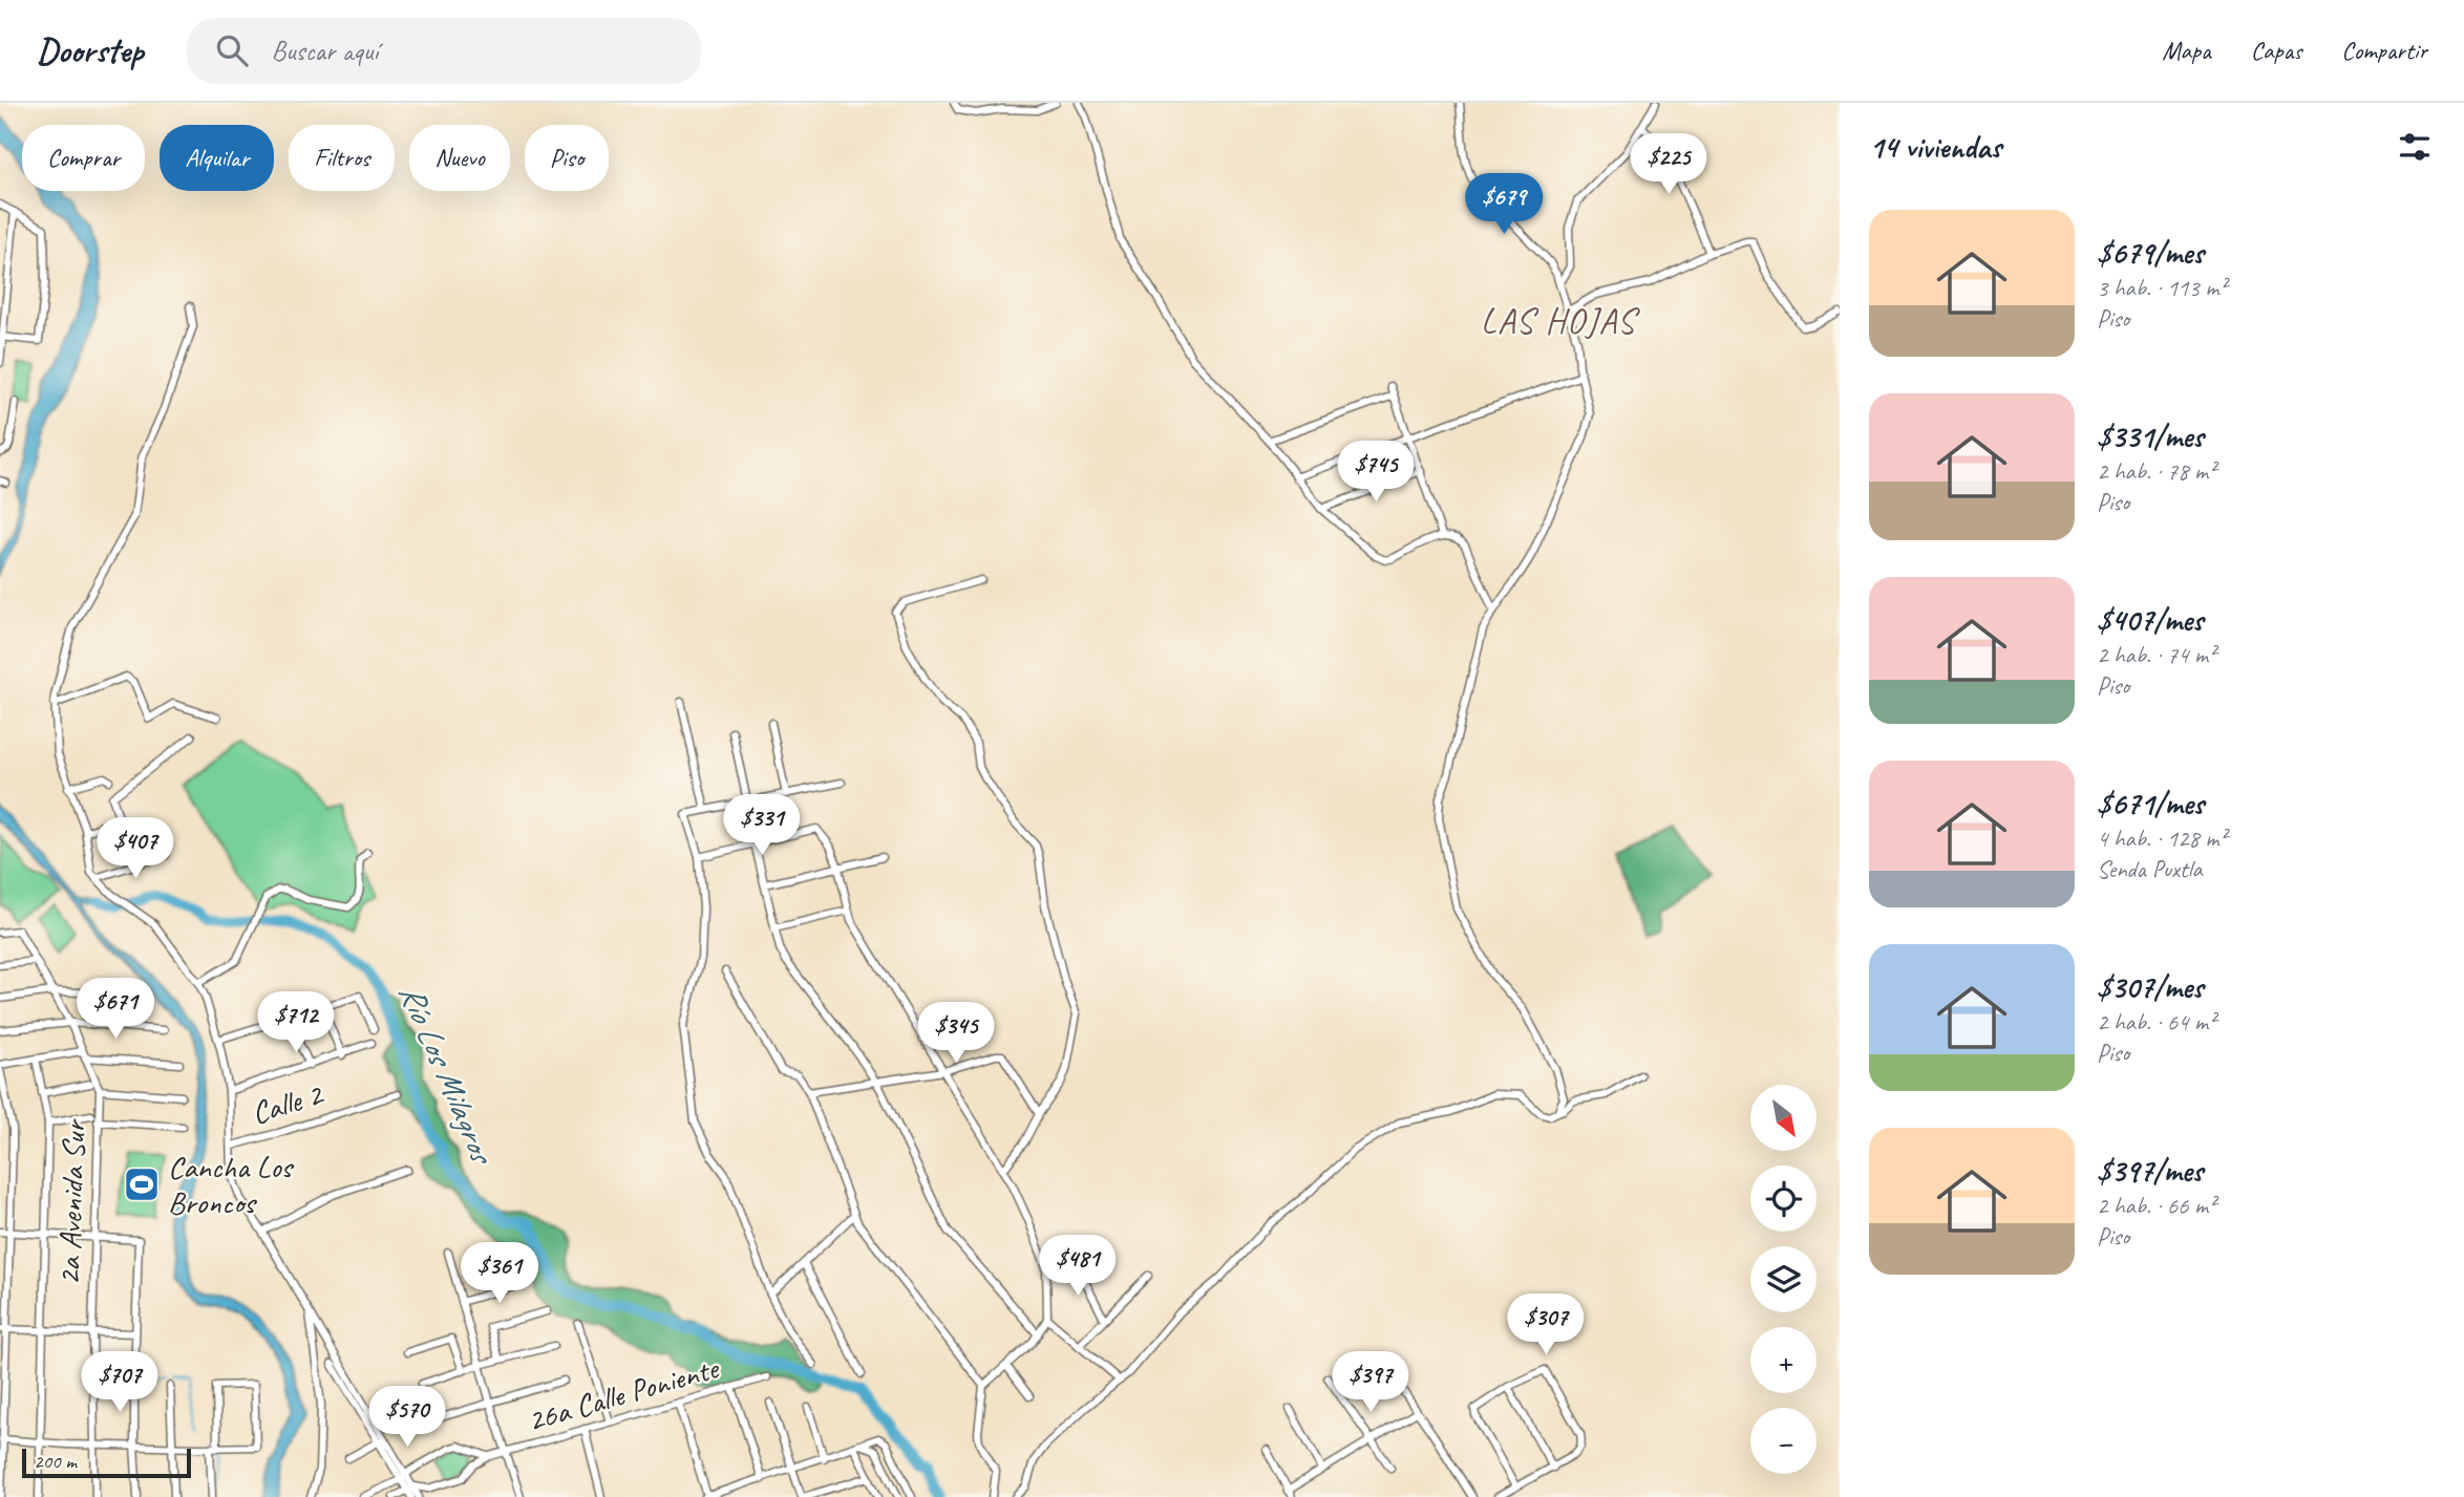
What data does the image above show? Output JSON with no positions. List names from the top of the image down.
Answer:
{
  "streets": {
    "street": ["Calle 2", "2a Avenida Sur", "26a Calle Poniente"]
  },
  "districts": ["LAS HOJAS"],
  "water": ["Río Los Milagros"],
  "places": {
    "sports": ["Cancha Los Broncos"]
  },
  "scale_bar": "200 m",
  "north": "bottom right",
  "page": {
    "header": "Doorstep",
    "search": "Buscar aquí",
    "nav": ["Mapa", "Capas", "Compartir"],
    "heading": "14 viviendas",
    "chip": [
      "Comprar",
      "Alquilar",
      "Filtros",
      "Nuevo",
      "Piso"
    ],
    "price": [
      "$225",
      "$679",
      "$745",
      "$331",
      "$407",
      "$671",
      "$712",
      "$345",
      "$481",
      "$361",
      "$307",
      "$707",
      "$397",
      "$570"
    ],
    "list": [
      {
        "name": "$679/mes",
        "note": "3 hab. · 113 m² · Piso"
      },
      {
        "name": "$331/mes",
        "note": "2 hab. · 78 m² · Piso"
      },
      {
        "name": "$407/mes",
        "note": "2 hab. · 74 m² · Piso"
      },
      {
        "name": "$671/mes",
        "note": "4 hab. · 128 m² · Senda Puxtla"
      },
      {
        "name": "$307/mes",
        "note": "2 hab. · 64 m² · Piso"
      },
      {
        "name": "$397/mes",
        "note": "2 hab. · 66 m² · Piso"
      }
    ],
    "map_buttons": ["+", "−"],
    "scale": "200 m"
  }
}
